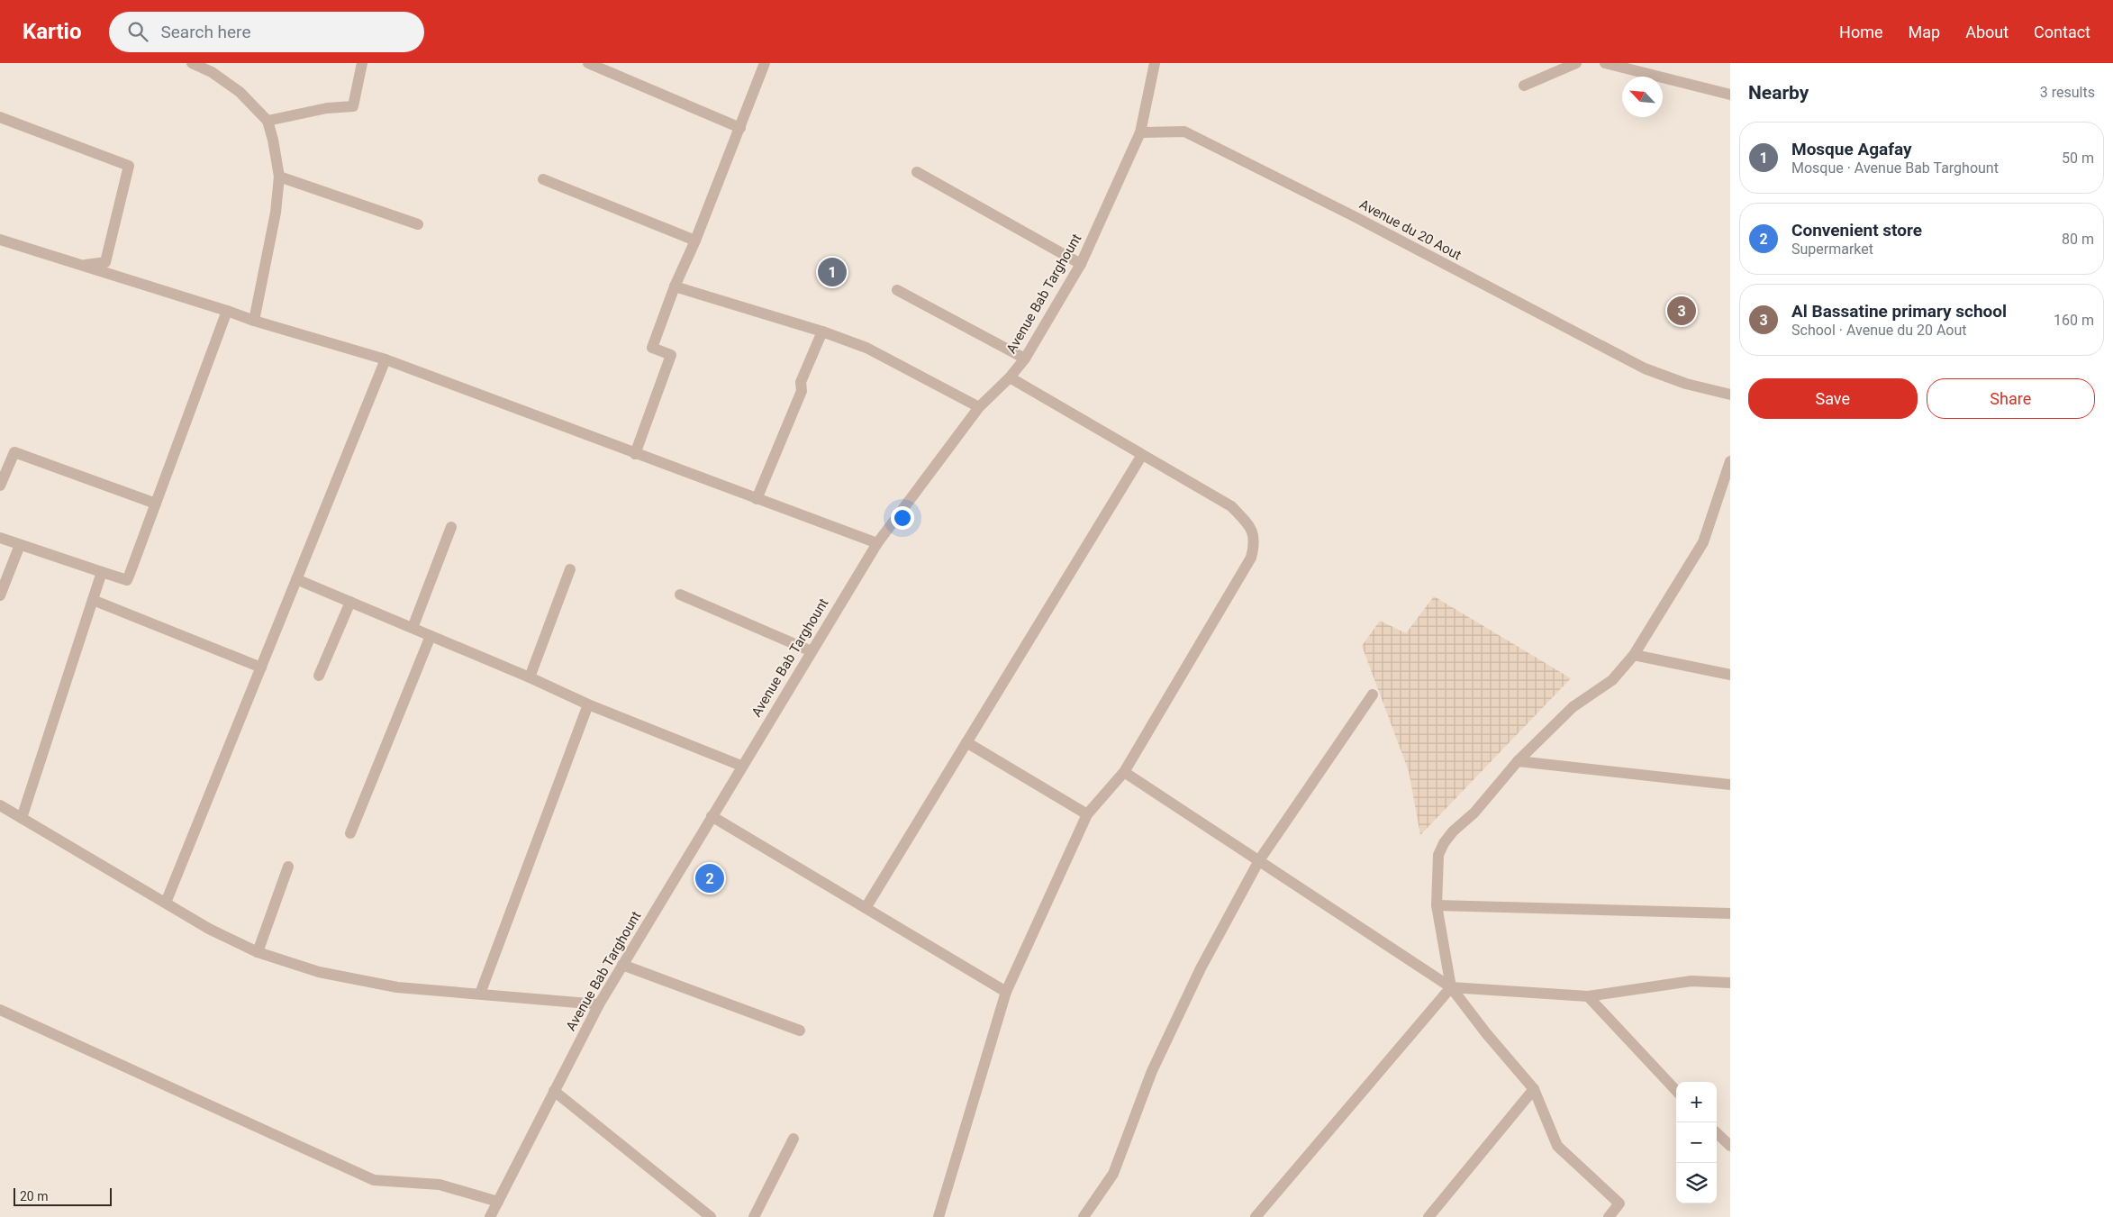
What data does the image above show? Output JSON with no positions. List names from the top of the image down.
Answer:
{
  "streets": {
    "street": ["Avenue du 20 Aout", "Avenue Bab Targhount"]
  },
  "crossings": [
    ["Avenue du 20 Aout", "Avenue Bab Targhount"]
  ],
  "scale_bar": "20 m",
  "north": "top left",
  "page": {
    "header": "Kartio",
    "search": "Search here",
    "nav": [
      "Home",
      "Map",
      "About",
      "Contact"
    ],
    "heading": ["Nearby", "3 results"],
    "list": [
      {
        "mark": "1",
        "name": "Mosque Agafay",
        "note": "Mosque · Avenue Bab Targhount",
        "value": "50 m"
      },
      {
        "mark": "2",
        "name": "Convenient store",
        "note": "Supermarket",
        "value": "80 m"
      },
      {
        "mark": "3",
        "name": "Al Bassatine primary school",
        "note": "School · Avenue du 20 Aout",
        "value": "160 m"
      }
    ],
    "pins": ["1", "3", "2"],
    "buttons": ["Save", "Share"],
    "map_buttons": ["+", "−"],
    "scale": "20 m"
  }
}
